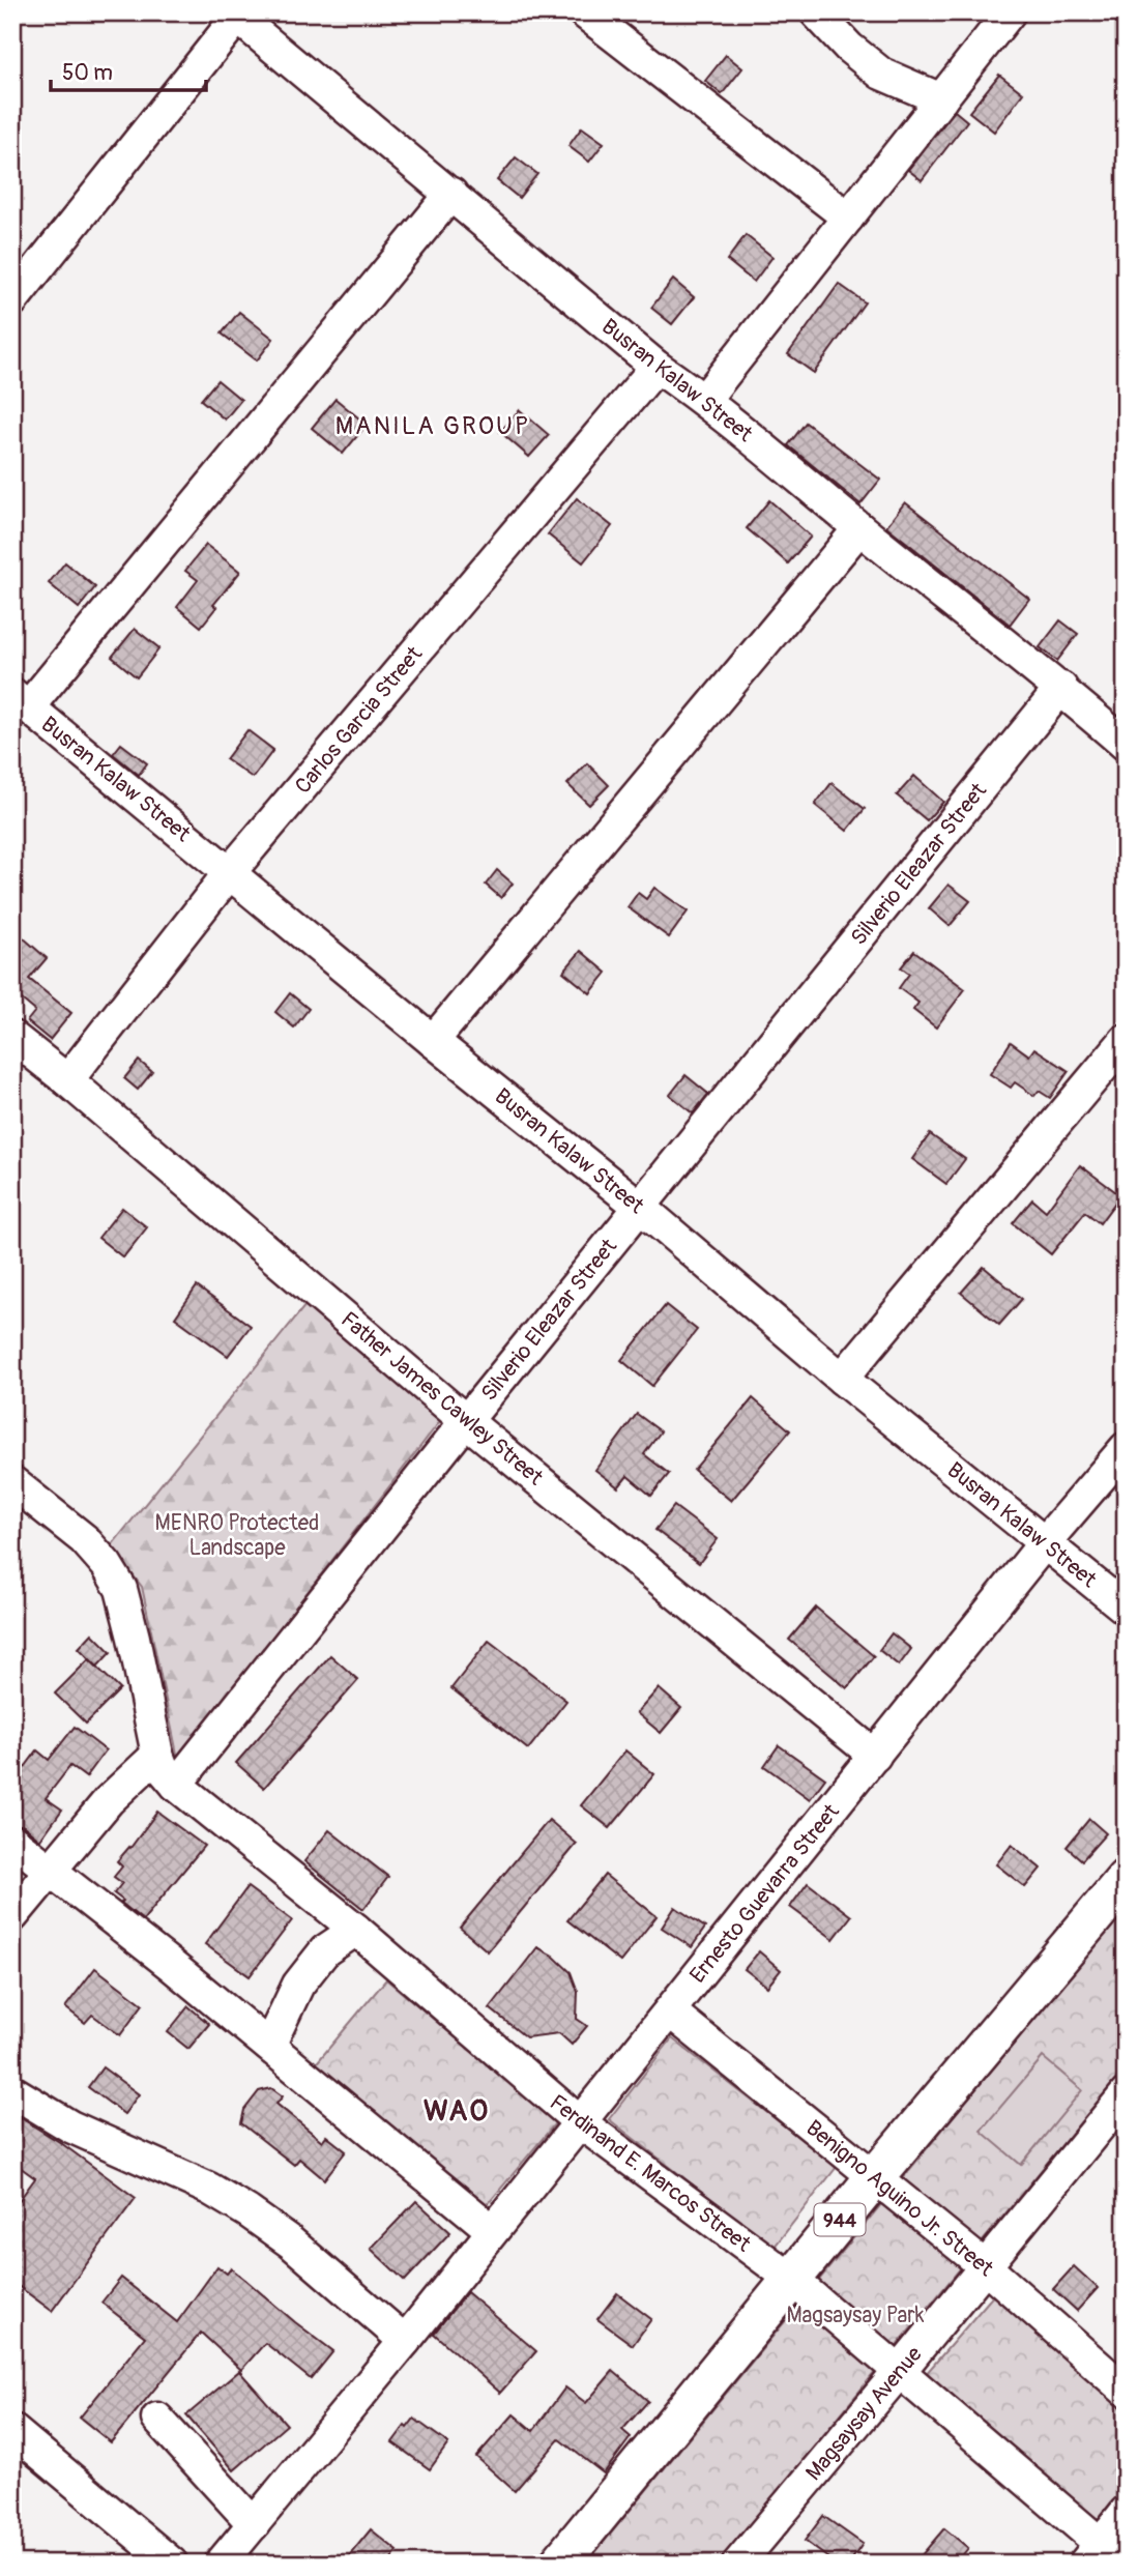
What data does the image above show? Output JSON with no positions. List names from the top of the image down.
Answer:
{
  "streets": {
    "main road": ["944"],
    "street": [
      "Busran Kalaw Street",
      "Carlos Garcia Street",
      "Silverio Eleazar Street",
      "Father James Cawley Street",
      "Ernesto Guevarra Street",
      "Ferdinand E. Marcos Street",
      "Benigno Aguino Jr. Street",
      "Magsaysay Avenue"
    ]
  },
  "crossings": [
    ["Busran Kalaw Street", "Carlos Garcia Street"],
    ["Busran Kalaw Street", "Silverio Eleazar Street"],
    ["Busran Kalaw Street", "Ernesto Guevarra Street"],
    ["Carlos Garcia Street", "Father James Cawley Street"],
    ["Silverio Eleazar Street", "Father James Cawley Street"],
    ["Silverio Eleazar Street", "Ferdinand E. Marcos Street"],
    ["Father James Cawley Street", "Ernesto Guevarra Street"],
    ["Ernesto Guevarra Street", "Ferdinand E. Marcos Street"],
    ["Ernesto Guevarra Street", "Benigno Aguino Jr. Street"],
    ["Ferdinand E. Marcos Street", "944"],
    ["Ferdinand E. Marcos Street", "Magsaysay Avenue"],
    ["Benigno Aguino Jr. Street", "944"],
    ["Benigno Aguino Jr. Street", "Magsaysay Avenue"]
  ],
  "districts": ["MANILA GROUP", "WAO"],
  "parks": ["MENRO Protected Landscape", "Magsaysay Park"],
  "scale_bar": "50 m"
}
